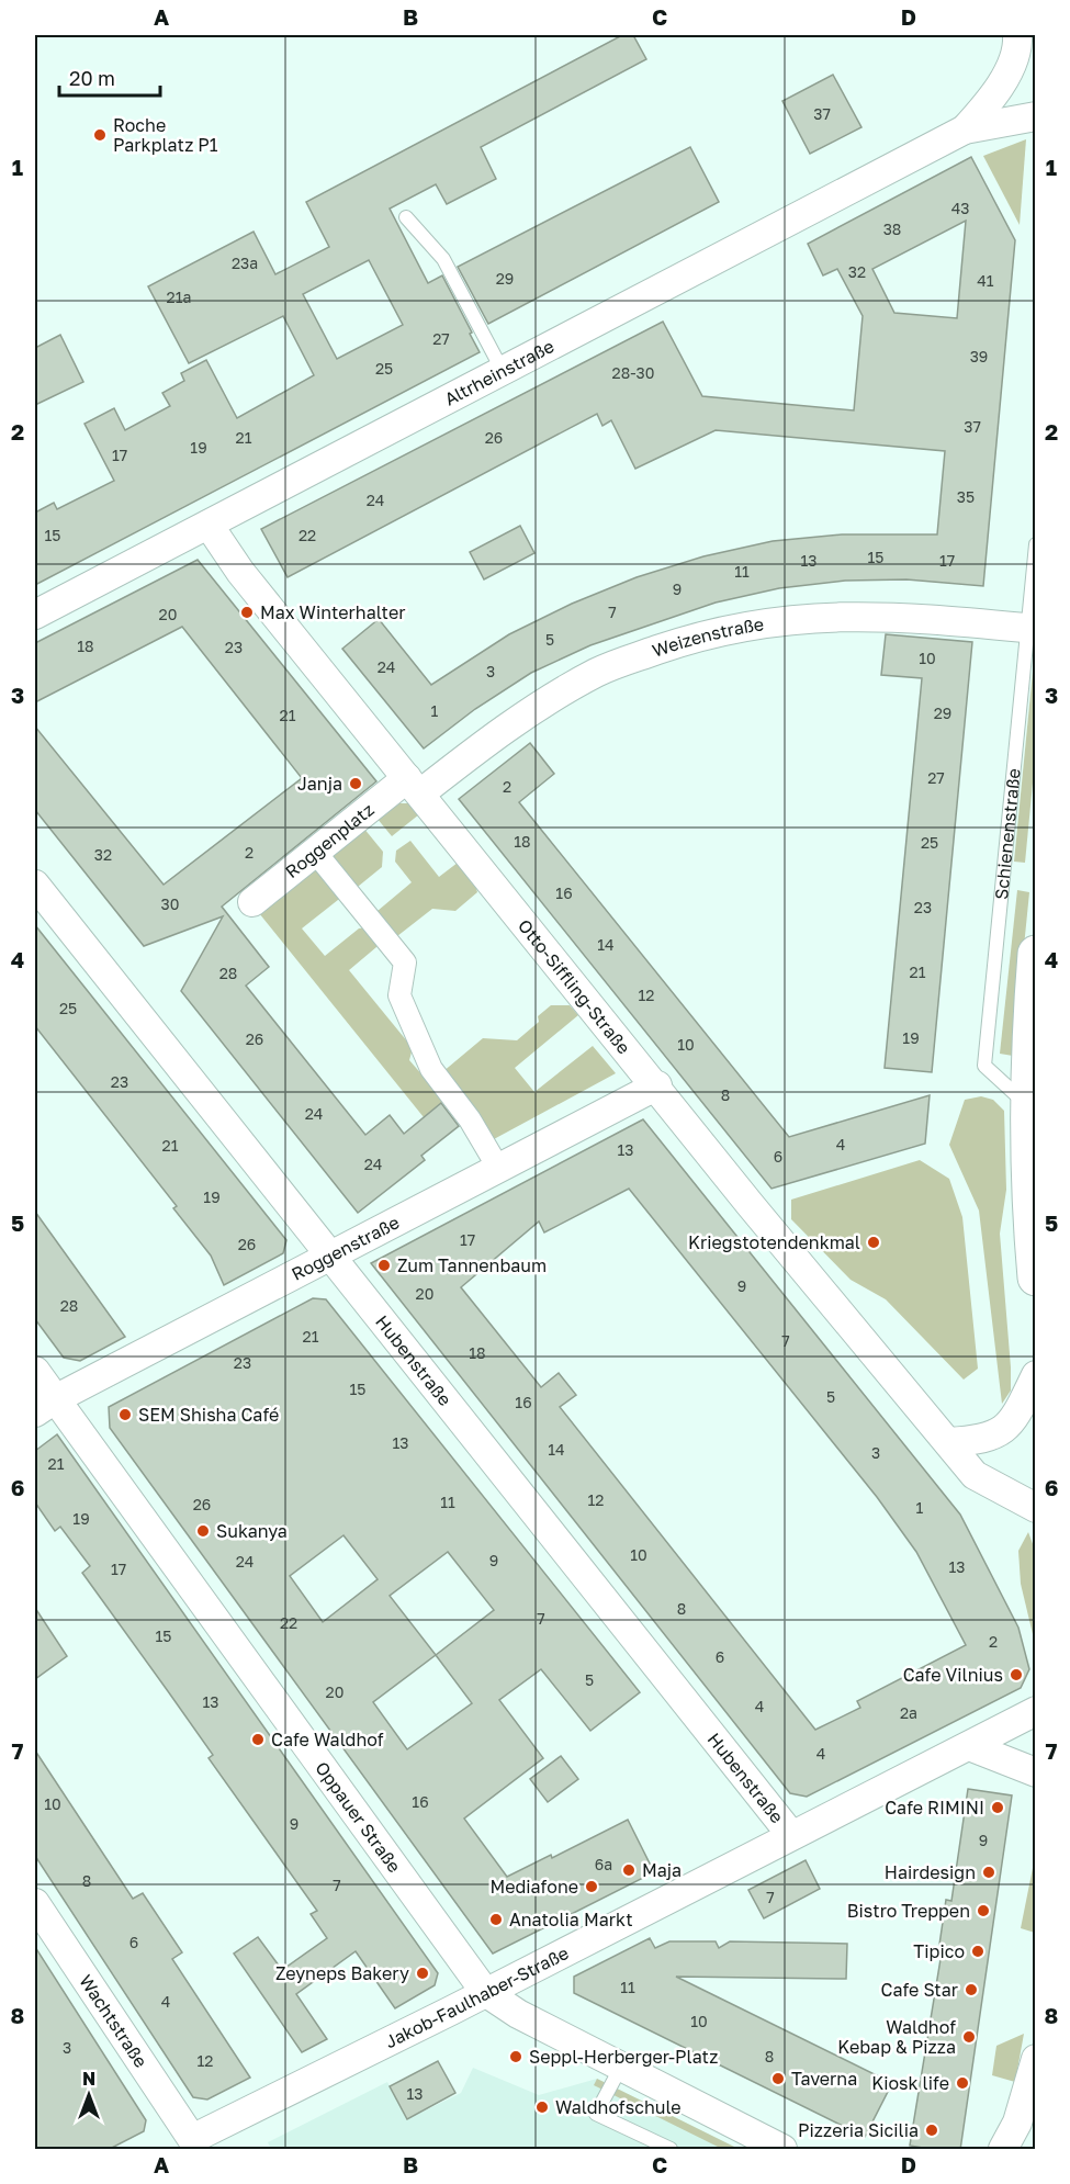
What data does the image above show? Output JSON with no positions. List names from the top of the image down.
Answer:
{
  "streets": {
    "street": [
      "Altrheinstraße",
      "Weizenstraße",
      "Roggenplatz",
      "Otto-Siffling-Straße",
      "Roggenstraße",
      "Hubenstraße",
      "Oppauer Straße",
      "Jakob-Faulhaber-Straße",
      "Wachtstraße"
    ],
    "lane": ["Schienenstraße"]
  },
  "crossings": [
    ["Altrheinstraße", "Otto-Siffling-Straße"],
    ["Weizenstraße", "Schienenstraße"],
    ["Weizenstraße", "Roggenplatz"],
    ["Weizenstraße", "Otto-Siffling-Straße"],
    ["Roggenplatz", "Otto-Siffling-Straße"],
    ["Otto-Siffling-Straße", "Roggenstraße"],
    ["Roggenstraße", "Hubenstraße"],
    ["Roggenstraße", "Oppauer Straße"],
    ["Hubenstraße", "Jakob-Faulhaber-Straße"],
    ["Oppauer Straße", "Jakob-Faulhaber-Straße"],
    ["Jakob-Faulhaber-Straße", "Wachtstraße"]
  ],
  "places": [
    "Roche Parkplatz P1",
    "Max Winterhalter",
    "Janja",
    "Kriegstotendenkmal",
    "Zum Tannenbaum",
    "SEM Shisha Café",
    "Sukanya",
    "Cafe Vilnius",
    "Cafe Waldhof",
    "Cafe RIMINI",
    "Maja",
    "Hairdesign",
    "Mediafone",
    "Bistro Treppen",
    "Anatolia Markt",
    "Tipico",
    "Zeyneps Bakery",
    "Cafe Star",
    "Waldhof Kebap & Pizza",
    "Seppl-Herberger-Platz",
    "Taverna",
    "Kiosk life",
    "Waldhofschule",
    "Pizzeria Sicilia"
  ],
  "house_numbers": [
    "37",
    "43",
    "38",
    "23a",
    "32",
    "29",
    "41",
    "21a",
    "27",
    "39",
    "25",
    "28-30",
    "37",
    "21",
    "26",
    "19",
    "17",
    "35",
    "24",
    "15",
    "22",
    "15",
    "13",
    "17",
    "11",
    "9",
    "7",
    "20",
    "5",
    "18",
    "23",
    "10",
    "24",
    "3",
    "1",
    "29",
    "21",
    "27",
    "2",
    "18",
    "25",
    "2",
    "32",
    "16",
    "30",
    "23",
    "14",
    "21",
    "28",
    "12",
    "25",
    "19",
    "26",
    "10",
    "23",
    "8",
    "24",
    "4",
    "21",
    "13",
    "6",
    "24",
    "19",
    "17",
    "26",
    "9",
    "20",
    "28",
    "21",
    "7",
    "18",
    "23",
    "15",
    "5",
    "16",
    "13",
    "14",
    "3",
    "21",
    "12",
    "11",
    "26",
    "1",
    "19",
    "10",
    "9",
    "24",
    "13",
    "17",
    "8",
    "7",
    "22",
    "15",
    "2",
    "6",
    "5",
    "20",
    "13",
    "4",
    "2a",
    "4",
    "16",
    "10",
    "9",
    "9",
    "6a",
    "8",
    "7",
    "7",
    "6",
    "11",
    "4",
    "10",
    "3",
    "8",
    "12",
    "13"
  ],
  "scale_bar": "20 m",
  "north": "top",
  "grid": {
    "columns": [
      "A",
      "B",
      "C",
      "D"
    ],
    "rows": [
      "1",
      "2",
      "3",
      "4",
      "5",
      "6",
      "7",
      "8"
    ]
  }
}
